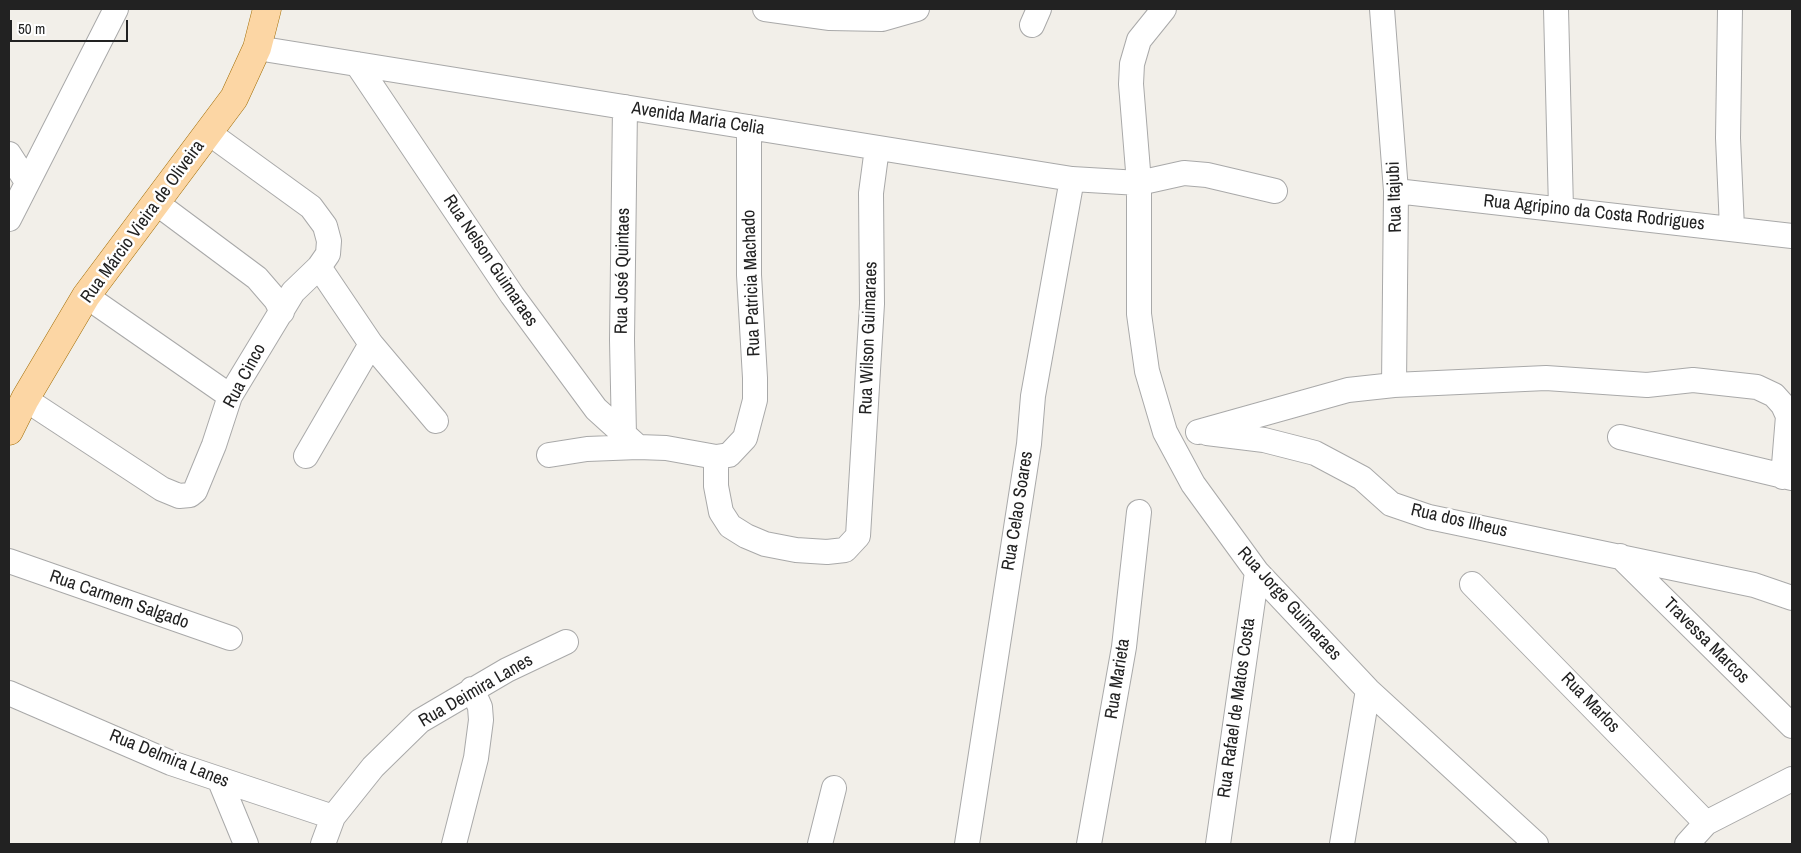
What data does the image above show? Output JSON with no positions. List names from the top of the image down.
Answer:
{
  "streets": {
    "main road": ["Rua Márcio Vieira de Oliveira"],
    "street": [
      "Avenida Maria Celia",
      "Rua Itajubi",
      "Rua Agripino da Costa Rodrigues",
      "Rua Nelson Guimaraes",
      "Rua José Quintaes",
      "Rua Patricia Machado",
      "Rua Wilson Guimaraes",
      "Rua Cinco",
      "Rua Celao Soares",
      "Rua dos Ilheus",
      "Rua Carmem Salgado",
      "Rua Jorge Guimaraes",
      "Travessa Marcos",
      "Rua Marieta",
      "Rua Deimira Lanes",
      "Rua Marlos",
      "Rua Rafael de Matos Costa",
      "Rua Delmira Lanes"
    ]
  },
  "crossings": [
    ["Avenida Maria Celia", "Rua Márcio Vieira de Oliveira"],
    ["Avenida Maria Celia", "Rua Nelson Guimaraes"],
    ["Avenida Maria Celia", "Rua José Quintaes"],
    ["Avenida Maria Celia", "Rua Patricia Machado"],
    ["Avenida Maria Celia", "Rua Wilson Guimaraes"],
    ["Avenida Maria Celia", "Rua Celao Soares"],
    ["Avenida Maria Celia", "Rua Jorge Guimaraes"],
    ["Rua Itajubi", "Rua Agripino da Costa Rodrigues"],
    ["Rua Márcio Vieira de Oliveira", "Rua Cinco"],
    ["Rua Nelson Guimaraes", "Rua José Quintaes"],
    ["Rua Patricia Machado", "Rua Wilson Guimaraes"],
    ["Rua dos Ilheus", "Rua Jorge Guimaraes"],
    ["Rua dos Ilheus", "Travessa Marcos"],
    ["Rua Jorge Guimaraes", "Rua Rafael de Matos Costa"],
    ["Rua Deimira Lanes", "Rua Delmira Lanes"]
  ],
  "scale_bar": "50 m"
}
